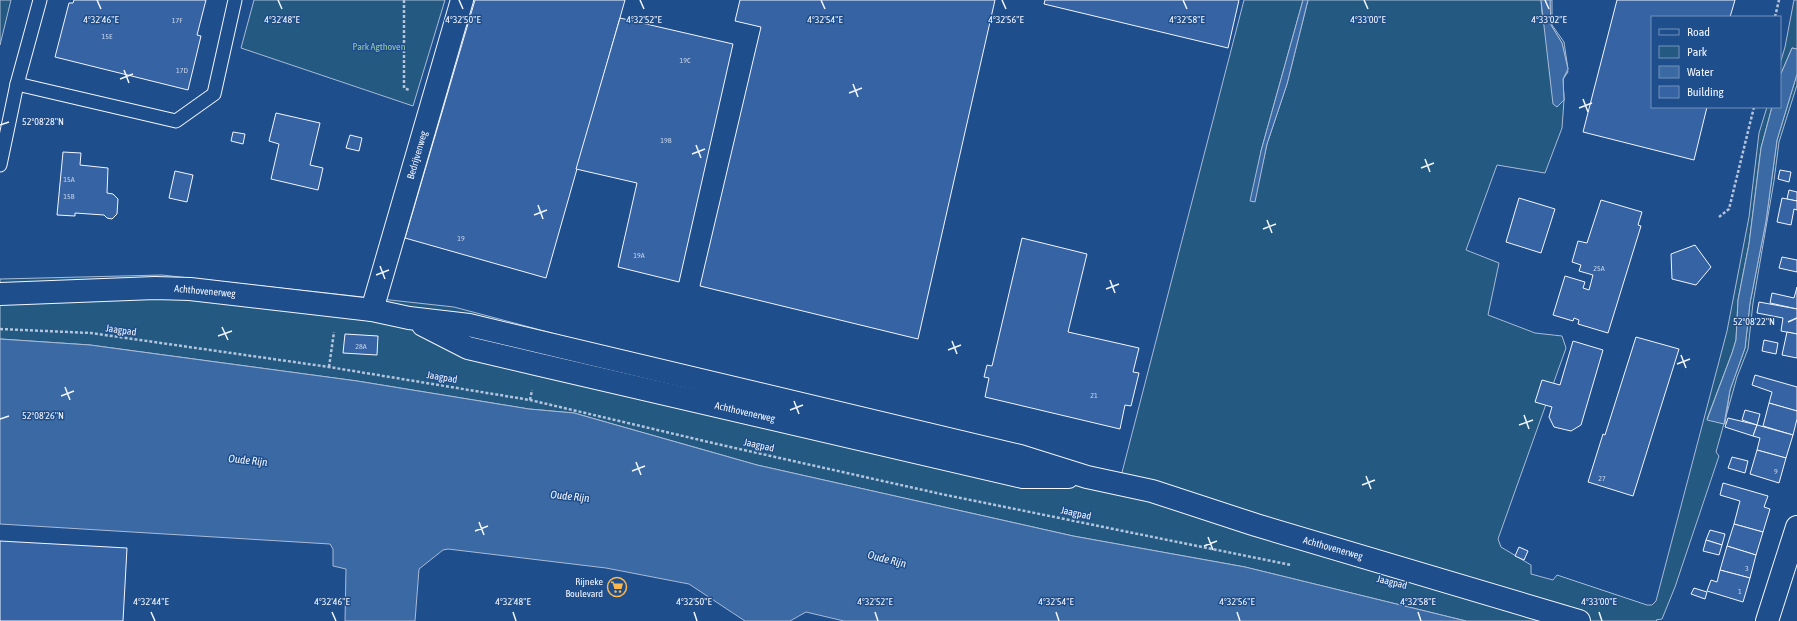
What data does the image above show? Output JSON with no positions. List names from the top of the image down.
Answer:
{
  "streets": {
    "street": ["Bedrijvenweg", "Achthovenerweg"],
    "path": ["Jaagpad"]
  },
  "crossings": [
    ["Bedrijvenweg", "Achthovenerweg"]
  ],
  "water": ["Oude Rijn"],
  "parks": ["Park Agthoven"],
  "places": {
    "supermarket": ["Rijneke Boulevard"]
  },
  "house_numbers": [
    "17F",
    "15E",
    "19C",
    "17D",
    "19B",
    "15A",
    "15B",
    "19",
    "19A",
    "25A",
    "28A",
    "21",
    "9",
    "27",
    "3",
    "1"
  ],
  "legend": [
    "Road",
    "Park",
    "Water",
    "Building"
  ],
  "coordinates": [
    "4°33'02\"E",
    "4°32'46\"E",
    "4°32'48\"E",
    "4°32'50\"E",
    "4°32'52\"E",
    "4°32'54\"E",
    "4°32'56\"E",
    "4°32'58\"E",
    "4°33'00\"E",
    "52°08'28\"N",
    "52°08'22\"N",
    "52°08'26\"N",
    "4°32'44\"E"
  ]
}
